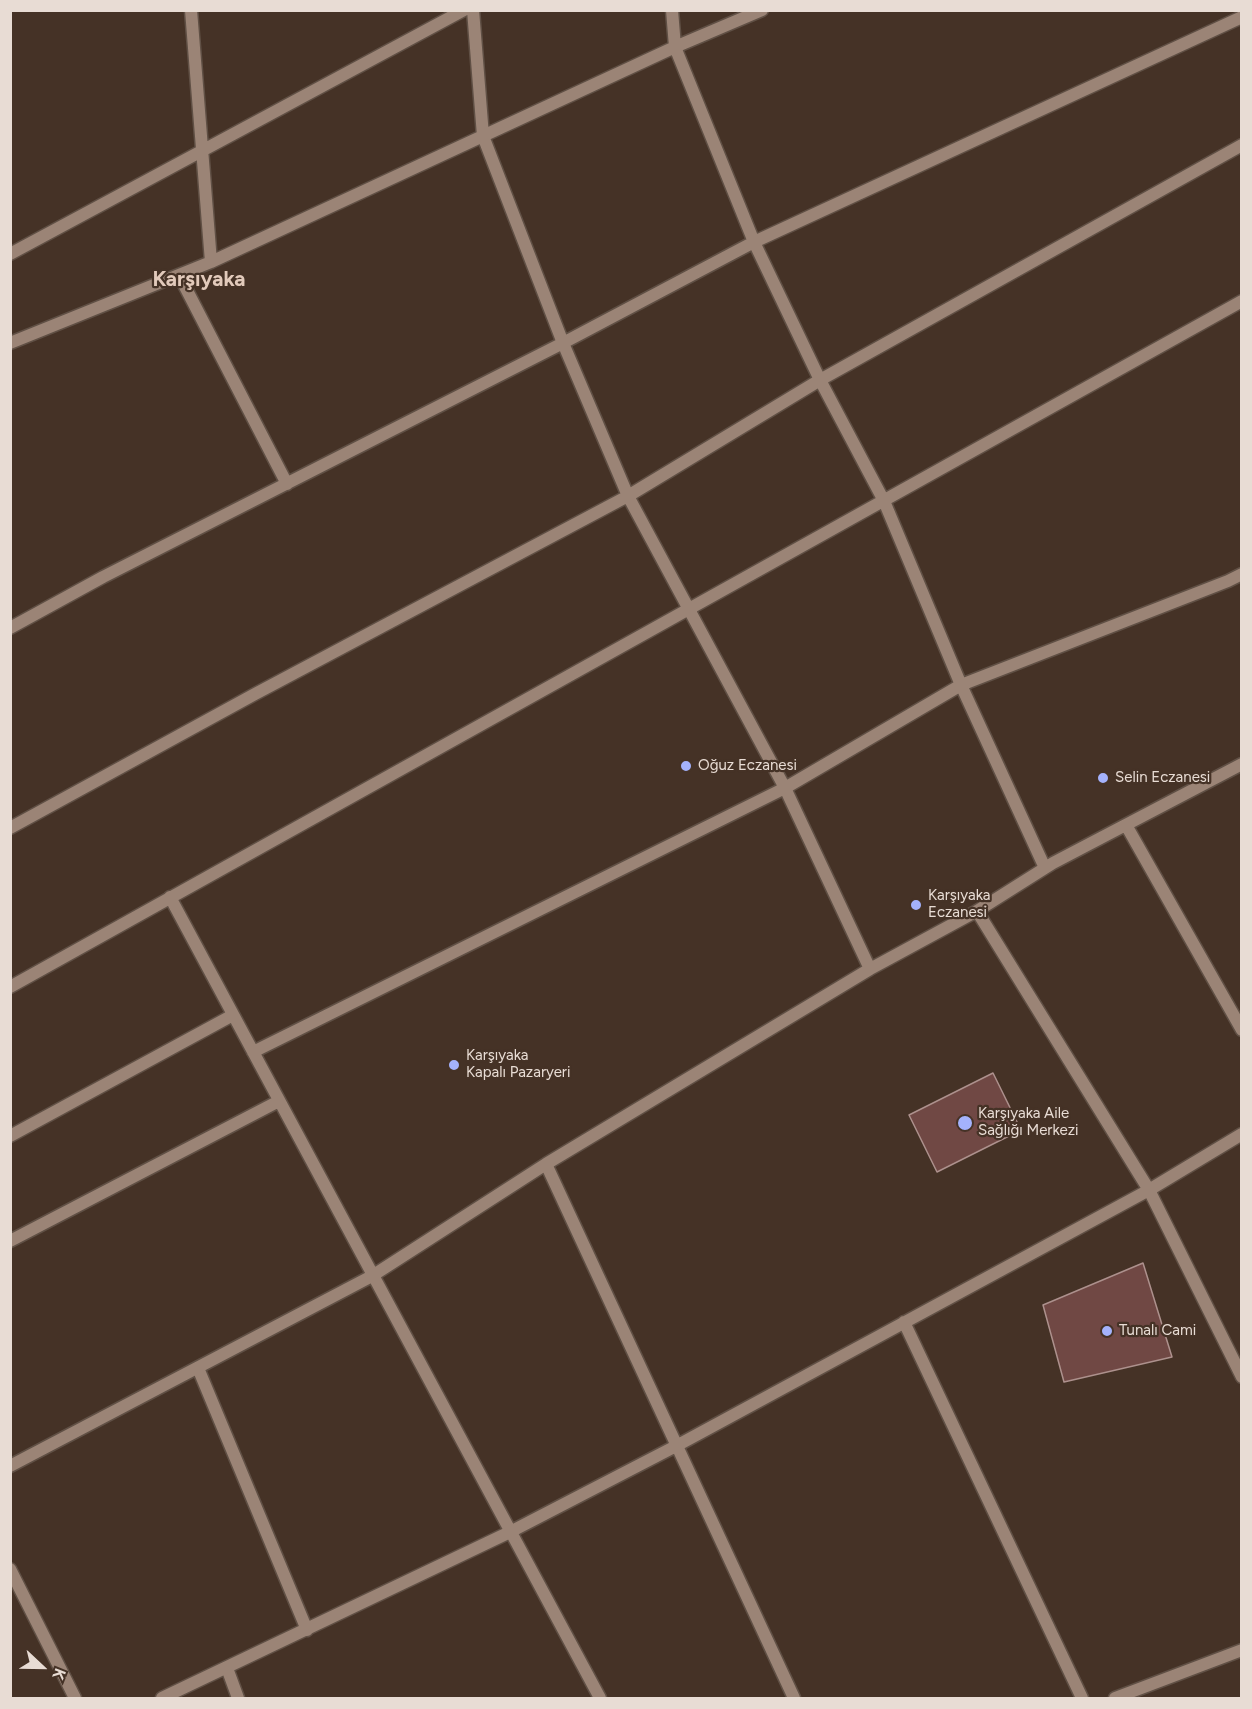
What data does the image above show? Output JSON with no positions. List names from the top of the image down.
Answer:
{
  "districts": ["Karşıyaka"],
  "places": [
    "Oğuz Eczanesi",
    "Selin Eczanesi",
    "Karşıyaka Eczanesi",
    "Karşıyaka Kapalı Pazaryeri",
    "Karşıyaka Aile Sağlığı Merkezi",
    "Tunalı Cami"
  ],
  "north": "right"
}
